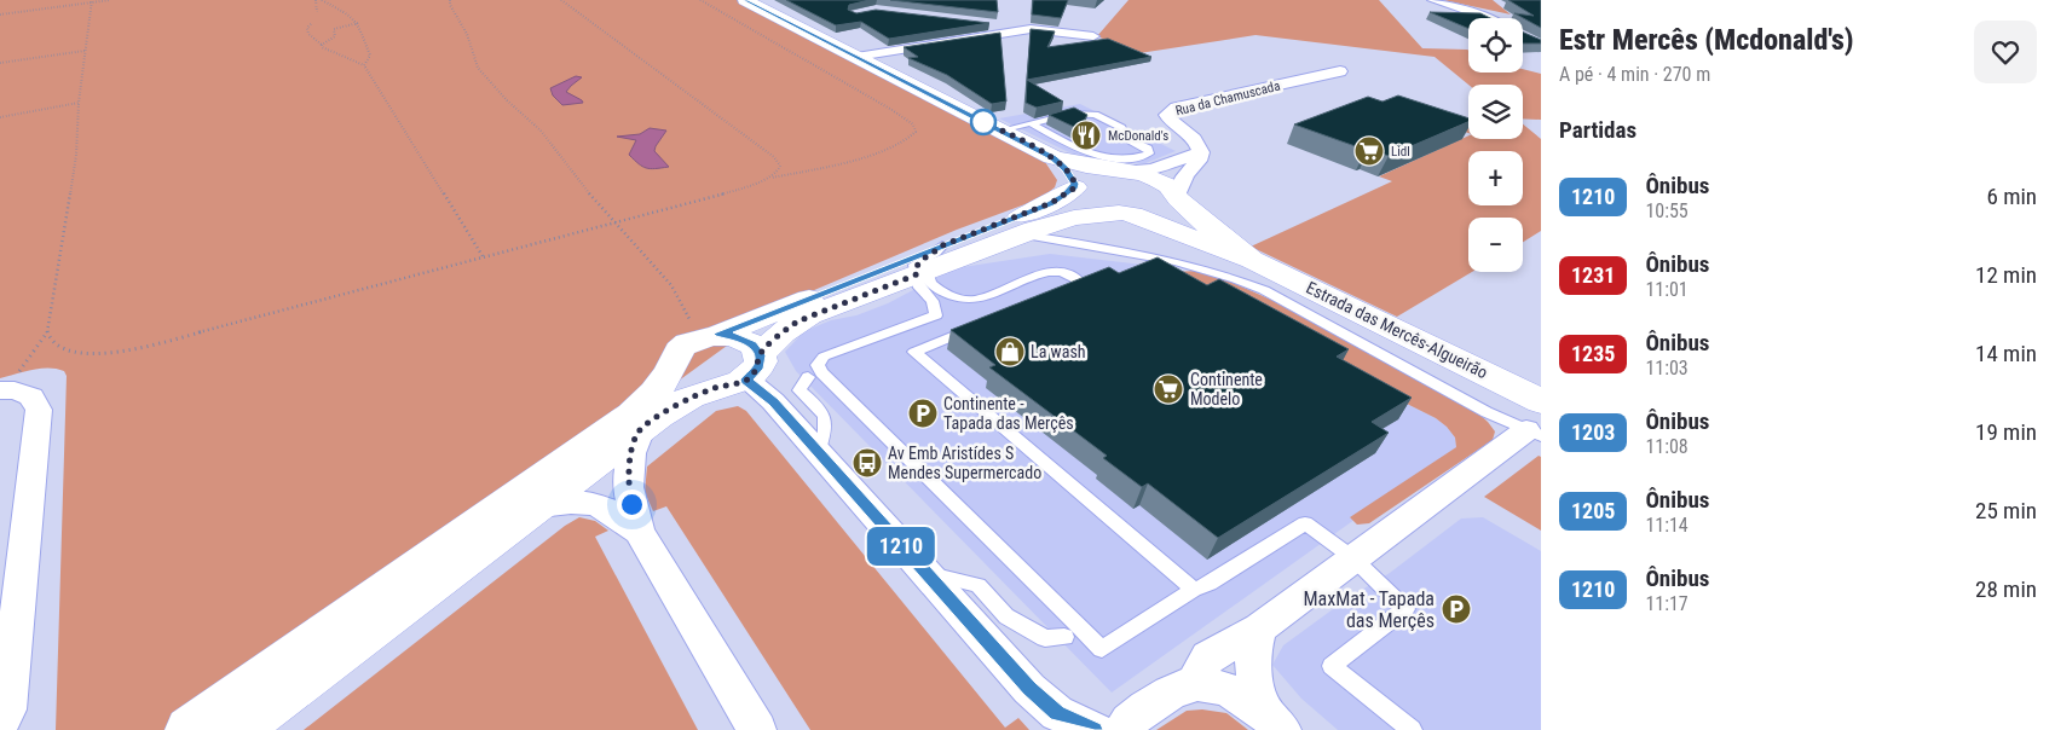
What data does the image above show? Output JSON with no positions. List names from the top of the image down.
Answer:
{
  "streets": {
    "street": ["Rua da Chamuscada", "Estrada das Mercês-Algueirão"]
  },
  "places": {
    "restaurant": ["McDonald's"],
    "supermarket": ["Lidl", "Continente Modelo"],
    "shop": ["La wash"],
    "parking": ["Continente - Tapada das Merçês", "MaxMat - Tapada das Merçês"],
    "bus stop": ["Av Emb Aristídes S Mendes Supermercado"]
  },
  "lines": ["bus line 1210"],
  "page": {
    "on_map": "1210",
    "heading": [
      ["Estr Mercês (Mcdonald's)", "A pé · 4 min · 270 m"],
      "Partidas"
    ],
    "map_buttons": ["+", "−"],
    "list": [
      {
        "mark": "1210",
        "name": "Ônibus",
        "note": "10:55",
        "value": "6 min"
      },
      {
        "mark": "1231",
        "name": "Ônibus",
        "note": "11:01",
        "value": "12 min"
      },
      {
        "mark": "1235",
        "name": "Ônibus",
        "note": "11:03",
        "value": "14 min"
      },
      {
        "mark": "1203",
        "name": "Ônibus",
        "note": "11:08",
        "value": "19 min"
      },
      {
        "mark": "1205",
        "name": "Ônibus",
        "note": "11:14",
        "value": "25 min"
      },
      {
        "mark": "1210",
        "name": "Ônibus",
        "note": "11:17",
        "value": "28 min"
      }
    ]
  }
}
